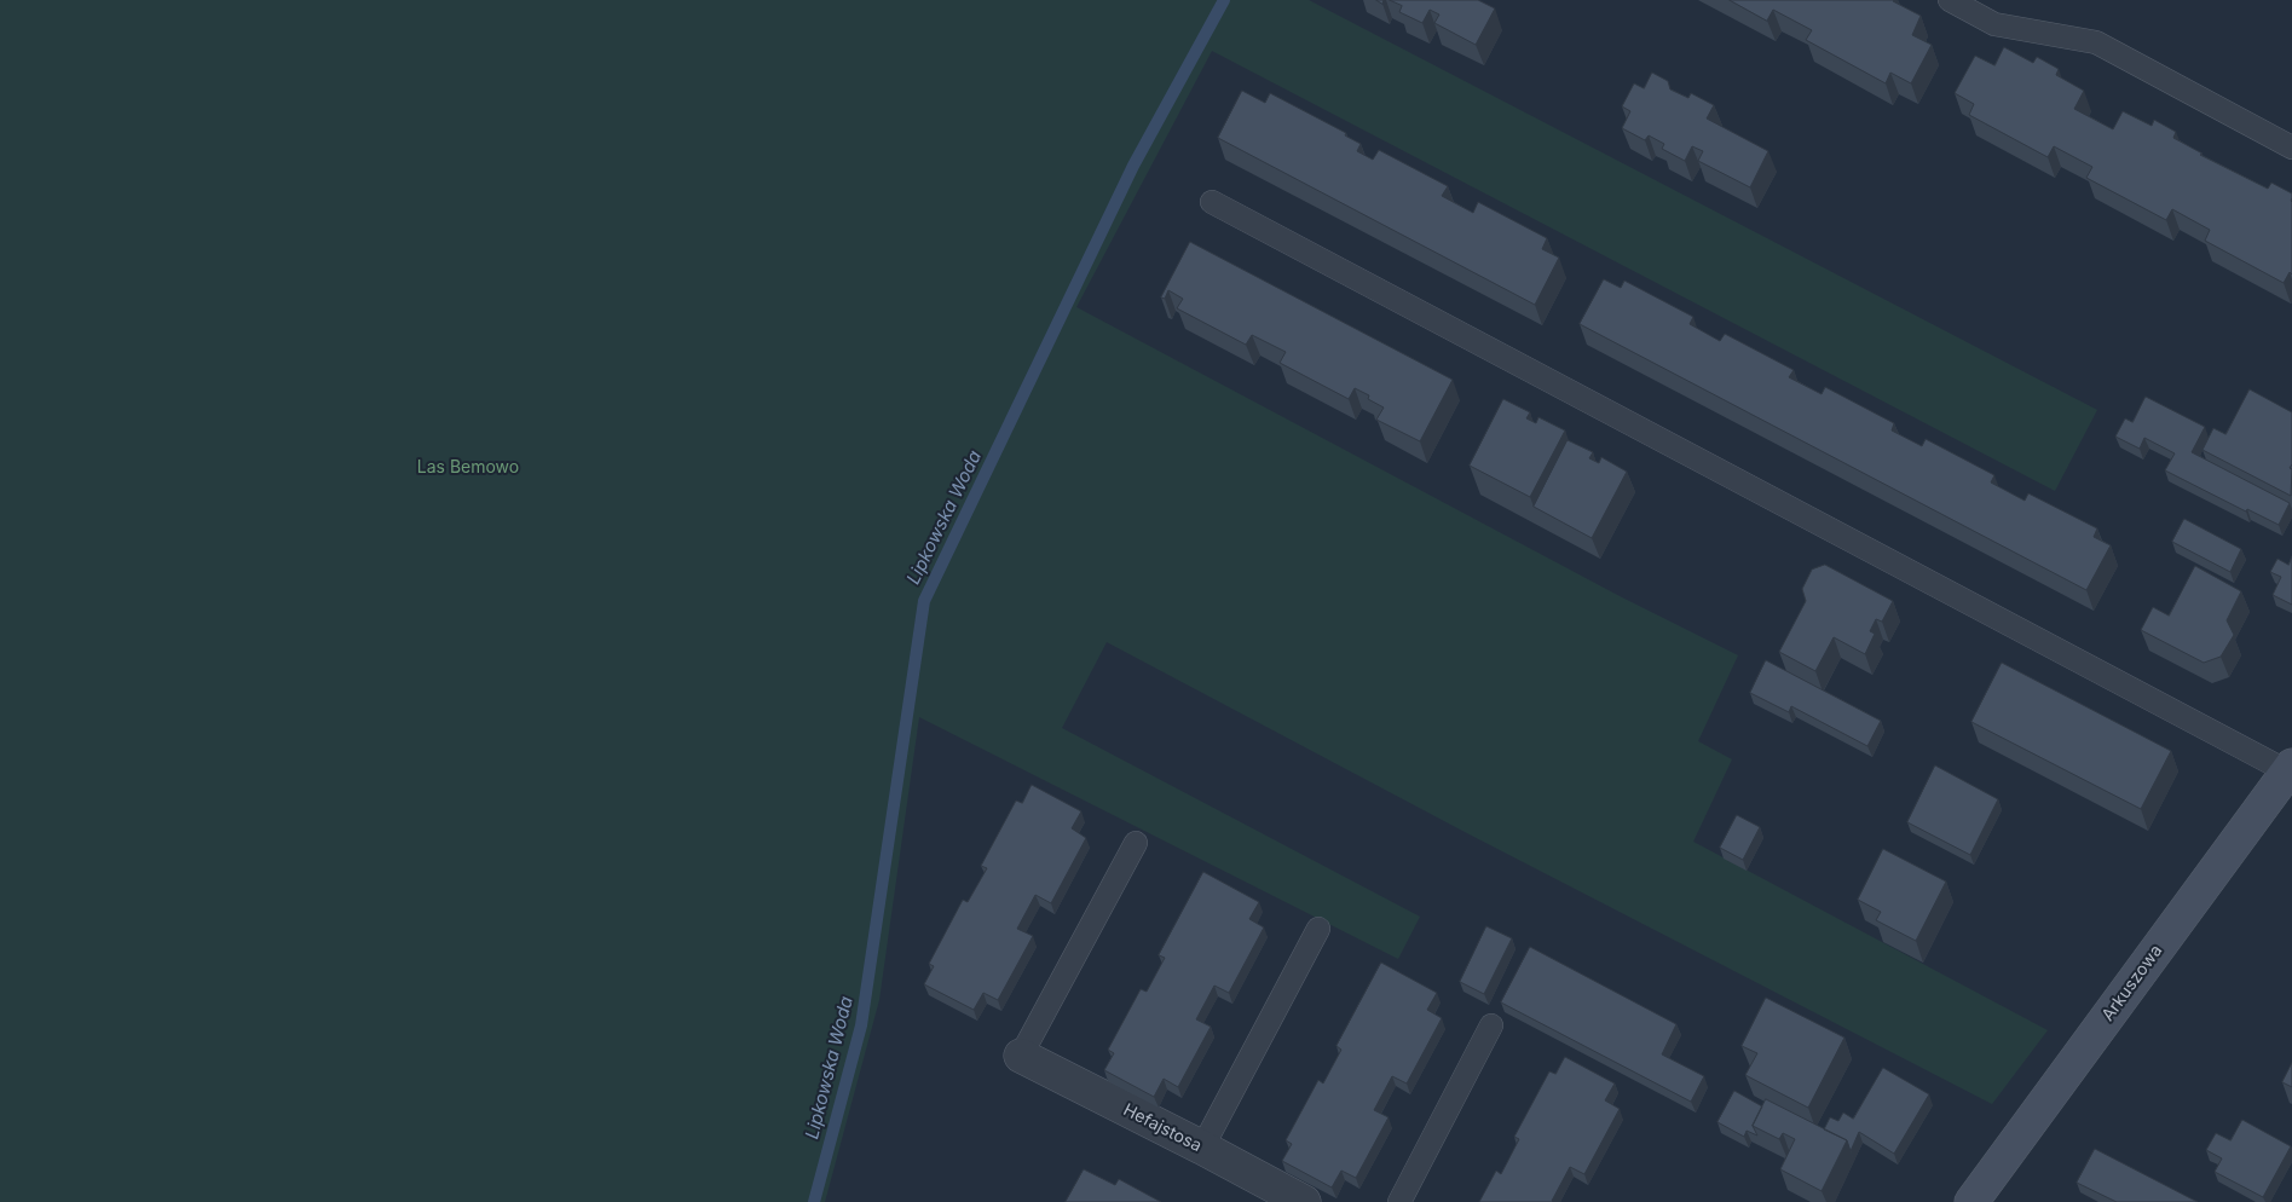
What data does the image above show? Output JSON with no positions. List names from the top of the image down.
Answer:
{
  "streets": {
    "main road": ["Arkuszowa"],
    "street": ["Hefajstosa"]
  },
  "water": ["Lipkowska Woda"],
  "parks": ["Las Bemowo"]
}
